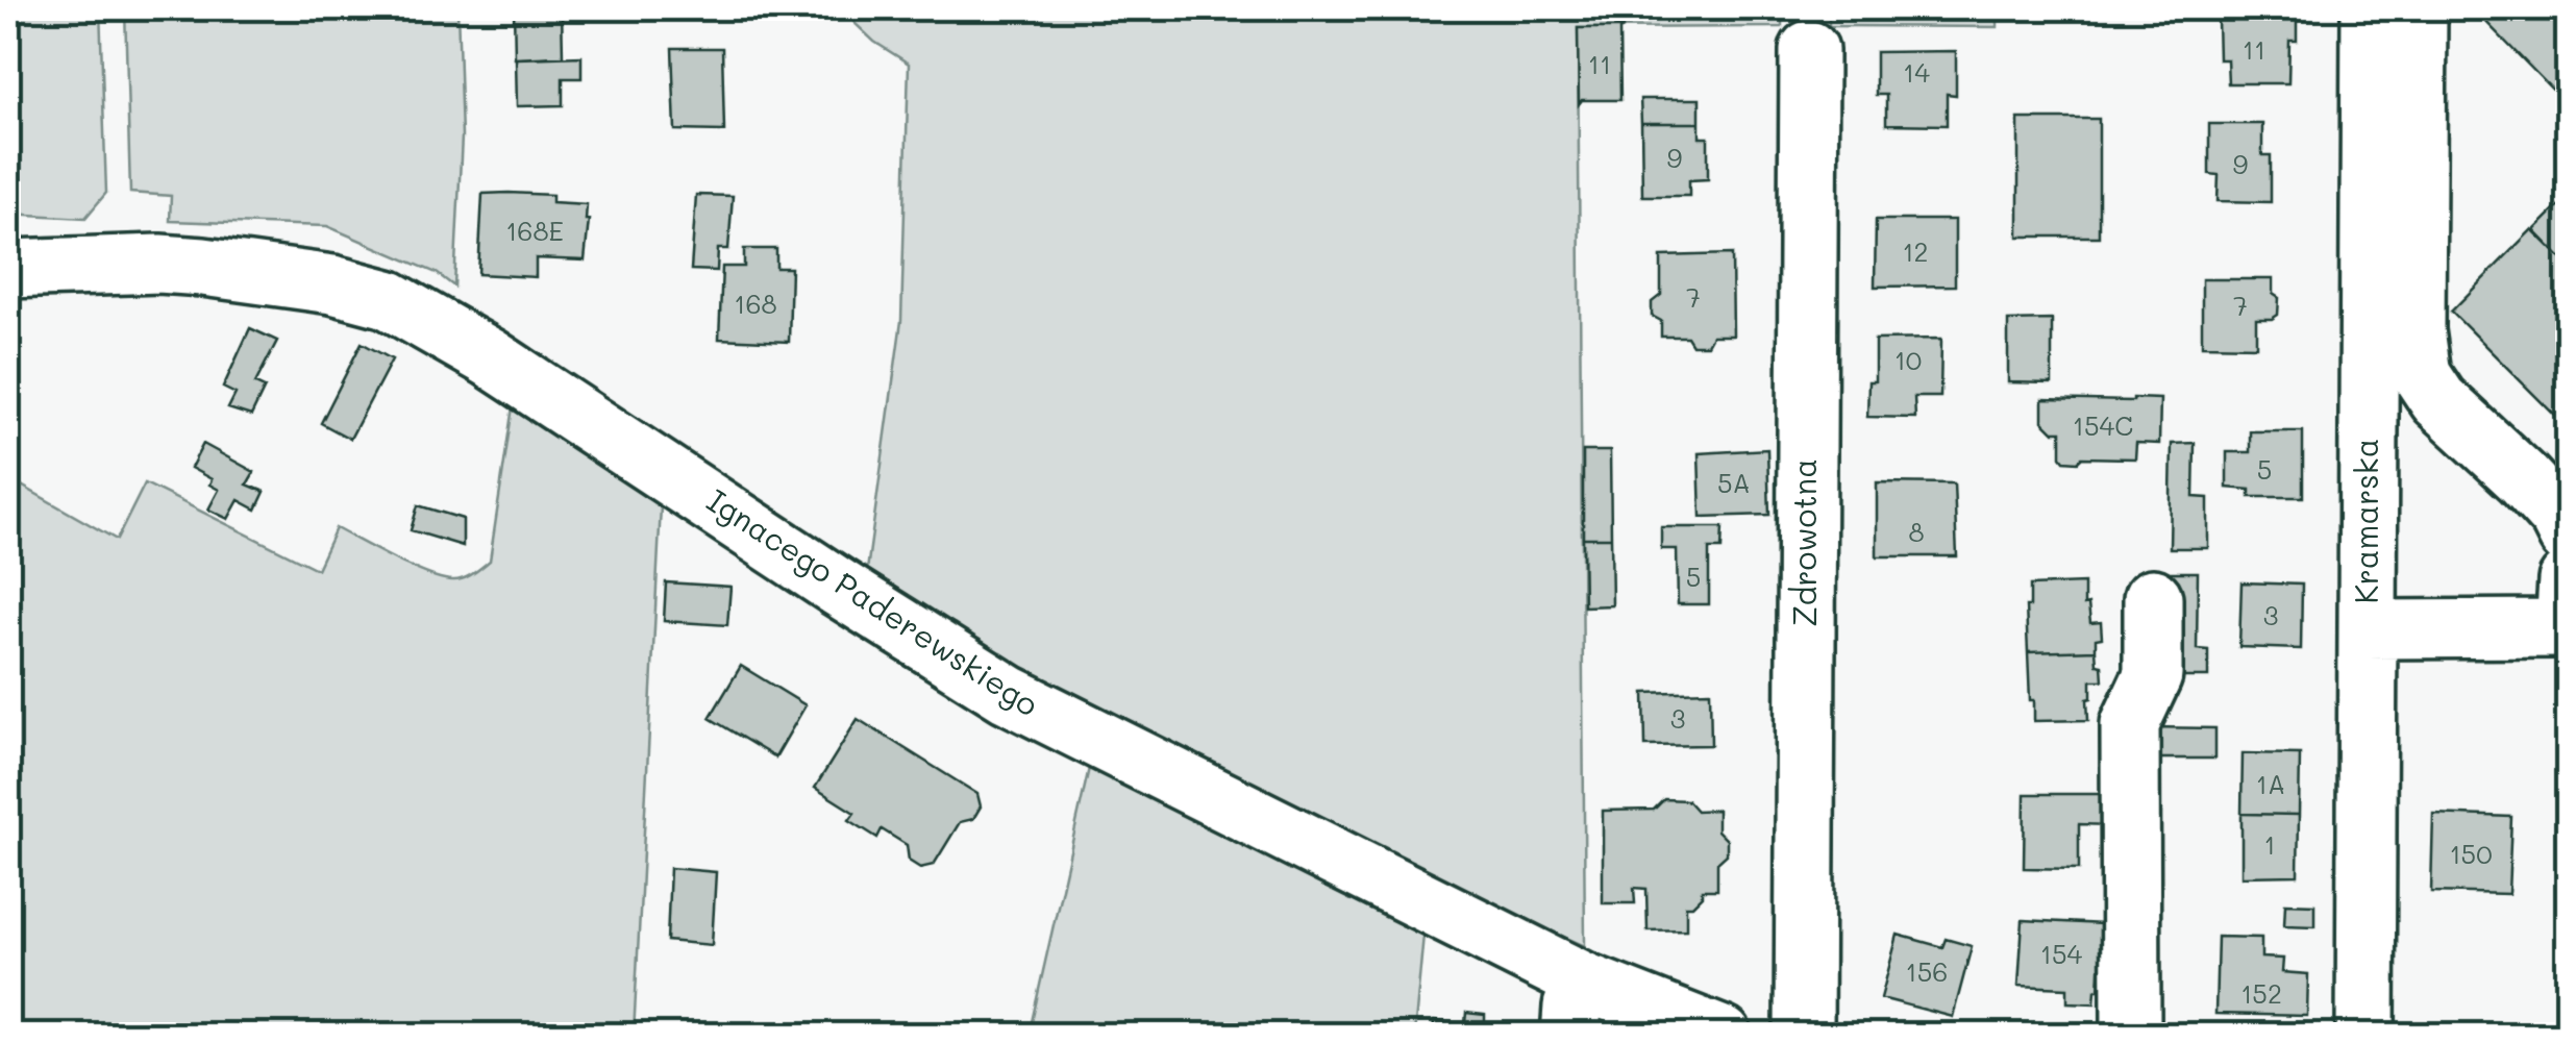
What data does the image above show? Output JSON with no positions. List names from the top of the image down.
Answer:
{
  "streets": {
    "street": ["Kramarska", "Zdrowotna", "Ignacego Paderewskiego"]
  },
  "house_numbers": [
    "11",
    "11",
    "14",
    "9",
    "9",
    "168E",
    "12",
    "7",
    "168",
    "7",
    "10",
    "154C",
    "5",
    "5A",
    "8",
    "5",
    "3",
    "3",
    "1A",
    "1",
    "150",
    "154",
    "156",
    "152"
  ]
}
